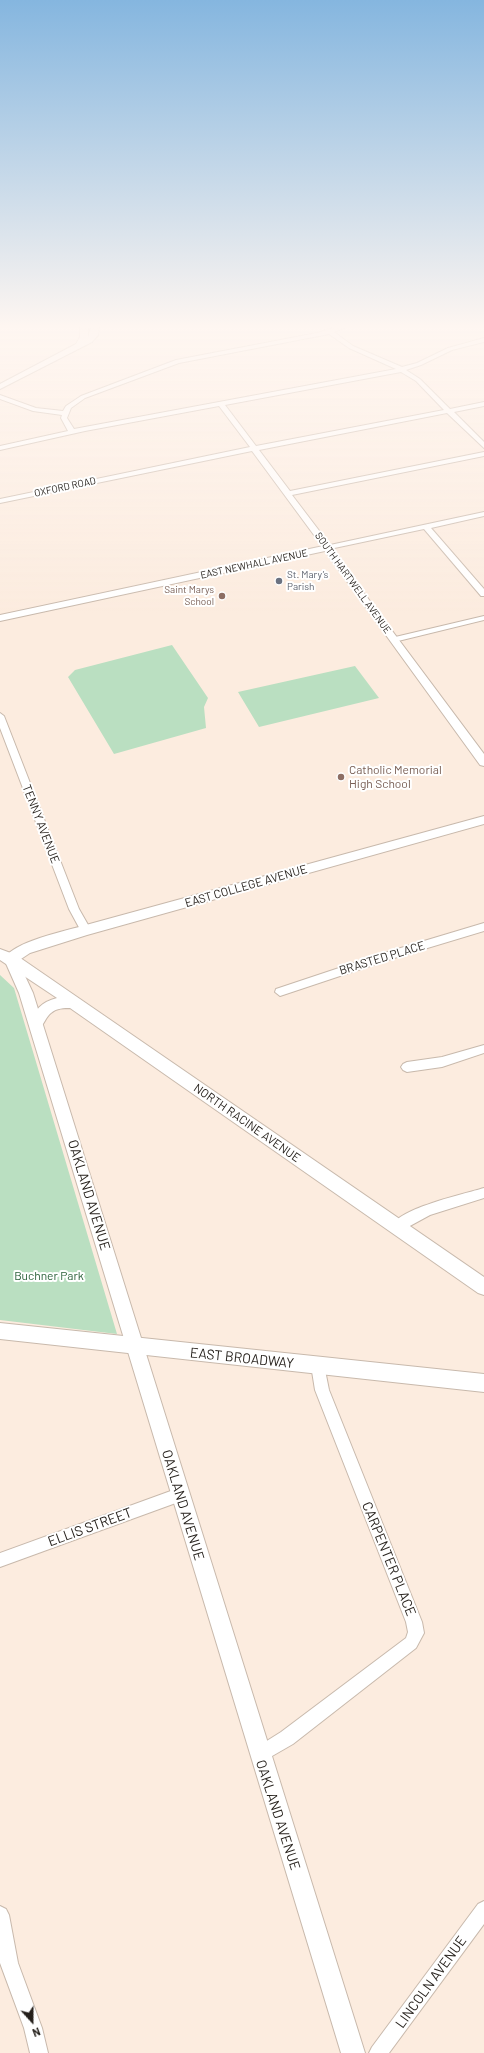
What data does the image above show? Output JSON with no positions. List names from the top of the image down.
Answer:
{
  "streets": {
    "main road": ["NORTH RACINE AVENUE", "EAST BROADWAY"],
    "street": [
      "OXFORD ROAD",
      "EAST NEWHALL AVENUE",
      "SOUTH HARTWELL AVENUE",
      "TENNY AVENUE",
      "EAST COLLEGE AVENUE",
      "BRASTED PLACE",
      "OAKLAND AVENUE",
      "ELLIS STREET",
      "CARPENTER PLACE",
      "LINCOLN AVENUE"
    ]
  },
  "crossings": [
    ["OXFORD ROAD", "SOUTH HARTWELL AVENUE"],
    ["EAST NEWHALL AVENUE", "SOUTH HARTWELL AVENUE"],
    ["TENNY AVENUE", "EAST COLLEGE AVENUE"],
    ["EAST COLLEGE AVENUE", "NORTH RACINE AVENUE"],
    ["EAST COLLEGE AVENUE", "OAKLAND AVENUE"],
    ["NORTH RACINE AVENUE", "OAKLAND AVENUE"],
    ["OAKLAND AVENUE", "EAST BROADWAY"],
    ["OAKLAND AVENUE", "ELLIS STREET"],
    ["OAKLAND AVENUE", "CARPENTER PLACE"],
    ["EAST BROADWAY", "CARPENTER PLACE"]
  ],
  "parks": ["Buchner Park"],
  "places": ["St. Mary’s Parish", "Saint Marys School", "Catholic Memorial High School"],
  "north": "bottom"
}
